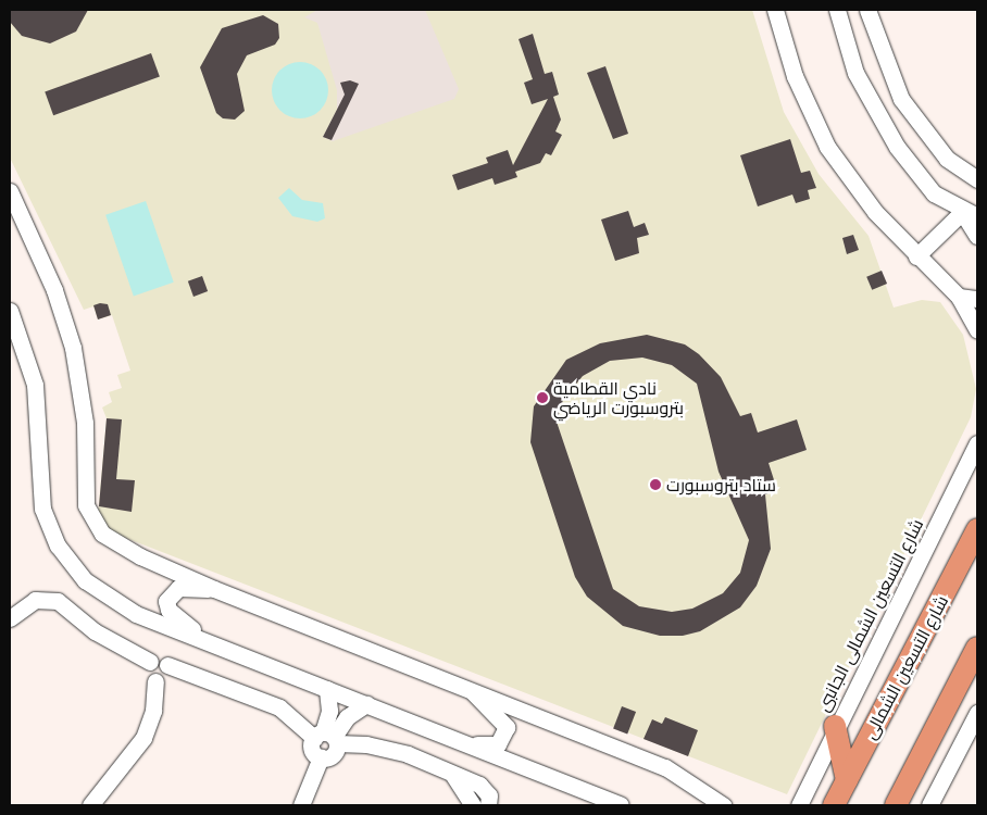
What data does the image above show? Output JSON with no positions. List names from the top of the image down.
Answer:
{
  "streets": {
    "main road": ["شارع التسعين الشمالى"],
    "street": ["شارع التسعين الشمالى الجانبى"]
  },
  "places": ["نادي القطامية بتروسبورت الرياضي", "ستاد بتروسبورت"]
}
